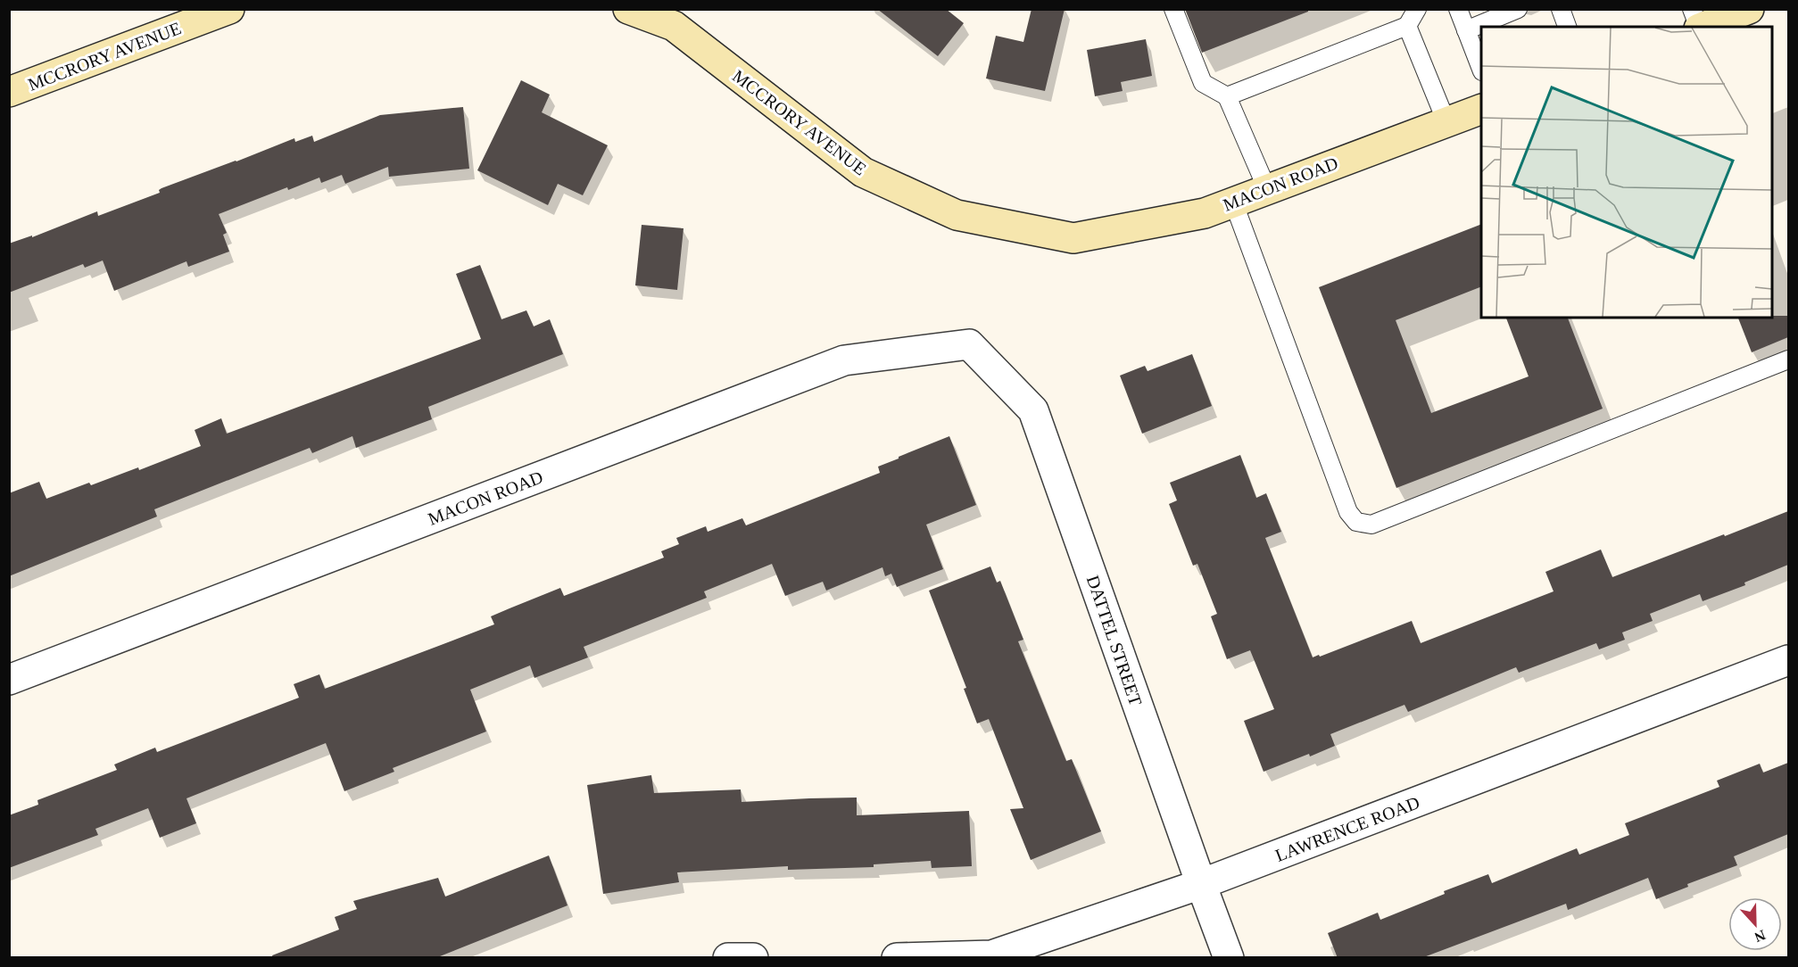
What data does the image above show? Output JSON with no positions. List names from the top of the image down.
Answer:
{
  "streets": {
    "main road": ["MCCRORY AVENUE", "MACON ROAD"],
    "street": ["DATTEL STREET", "LAWRENCE ROAD"]
  },
  "crossings": [
    ["MCCRORY AVENUE", "MACON ROAD"],
    ["MACON ROAD", "DATTEL STREET"],
    ["DATTEL STREET", "LAWRENCE ROAD"]
  ],
  "north": "bottom"
}
